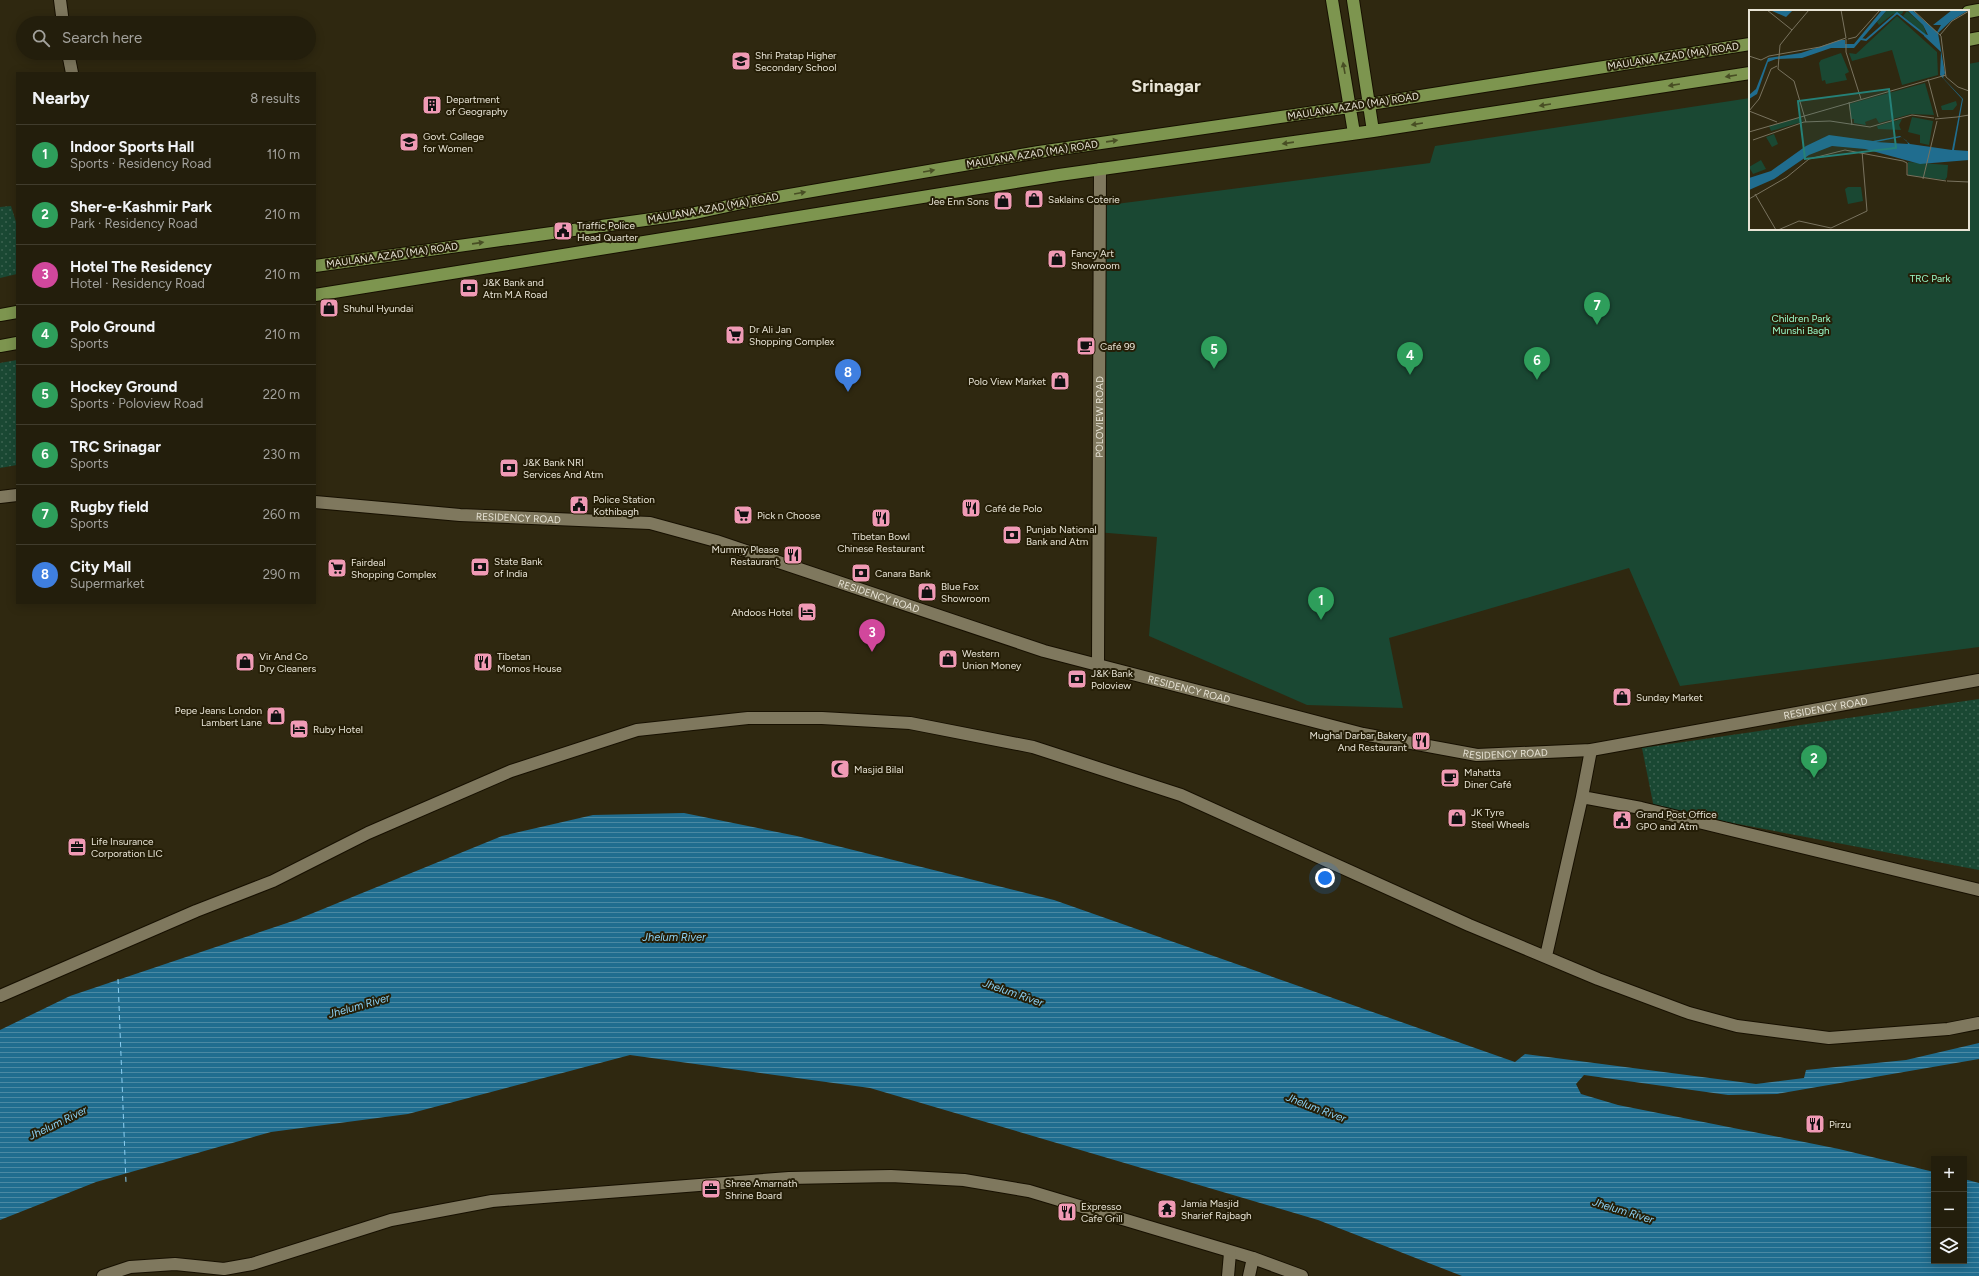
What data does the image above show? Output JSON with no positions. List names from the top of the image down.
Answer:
{
  "streets": {
    "main road": ["MAULANA AZAD (MA) ROAD", "POLOVIEW ROAD", "RESIDENCY ROAD"]
  },
  "crossings": [
    ["POLOVIEW ROAD", "RESIDENCY ROAD"]
  ],
  "districts": ["Srinagar"],
  "water": ["Jhelum River"],
  "parks": ["TRC Park", "Children Park Munshi Bagh"],
  "places": {
    "school or university": ["Shri Pratap Higher Secondary School", "Govt. College for Women"],
    "building": ["Department of Geography"],
    "shop": [
      "Saklains Coterie",
      "Jee Enn Sons",
      "Fancy Art Showroom",
      "Shuhul Hyundai",
      "Polo View Market",
      "Blue Fox Showroom",
      "Western Union Money",
      "Vir And Co Dry Cleaners",
      "Sunday Market",
      "Pepe Jeans London Lambert Lane",
      "JK Tyre Steel Wheels"
    ],
    "public building": ["Traffic Police Head Quarter", "Police Station Kothibagh", "Grand Post Office GPO and Atm"],
    "bank": [
      "J&K Bank and Atm M.A Road",
      "J&K Bank NRI Services And Atm",
      "Punjab National Bank and Atm",
      "State Bank of India",
      "Canara Bank",
      "J&K Bank Poloview"
    ],
    "supermarket": ["Dr Ali Jan Shopping Complex", "Pick n Choose", "Fairdeal Shopping Complex"],
    "cafe": ["Café 99", "Mahatta Diner Café"],
    "restaurant": [
      "Café de Polo",
      "Tibetan Bowl Chinese Restaurant",
      "Mummy Please Restaurant",
      "Tibetan Momos House",
      "Mughal Darbar Bakery And Restaurant",
      "Pirzu",
      "Expresso Cafe Grill"
    ],
    "hotel": ["Ahdoos Hotel", "Ruby Hotel"],
    "mosque": ["Masjid Bilal"],
    "office": ["Life Insurance Corporation LIC", "Shree Amarnath Shrine Board"],
    "temple": ["Jamia Masjid Sharief Rajbagh"]
  },
  "page": {
    "search": "Search here",
    "heading": ["Nearby", "8 results"],
    "list": [
      {
        "mark": "1",
        "name": "Indoor Sports Hall",
        "note": "Sports · Residency Road",
        "value": "110 m"
      },
      {
        "mark": "2",
        "name": "Sher-e-Kashmir Park",
        "note": "Park · Residency Road",
        "value": "210 m"
      },
      {
        "mark": "3",
        "name": "Hotel The Residency",
        "note": "Hotel · Residency Road",
        "value": "210 m"
      },
      {
        "mark": "4",
        "name": "Polo Ground",
        "note": "Sports",
        "value": "210 m"
      },
      {
        "mark": "5",
        "name": "Hockey Ground",
        "note": "Sports · Poloview Road",
        "value": "220 m"
      },
      {
        "mark": "6",
        "name": "TRC Srinagar",
        "note": "Sports",
        "value": "230 m"
      },
      {
        "mark": "7",
        "name": "Rugby field",
        "note": "Sports",
        "value": "260 m"
      },
      {
        "mark": "8",
        "name": "City Mall",
        "note": "Supermarket",
        "value": "290 m"
      }
    ],
    "pins": [
      "7",
      "5",
      "4",
      "6",
      "8",
      "1",
      "3",
      "2"
    ],
    "map_buttons": ["+", "−"]
  }
}
